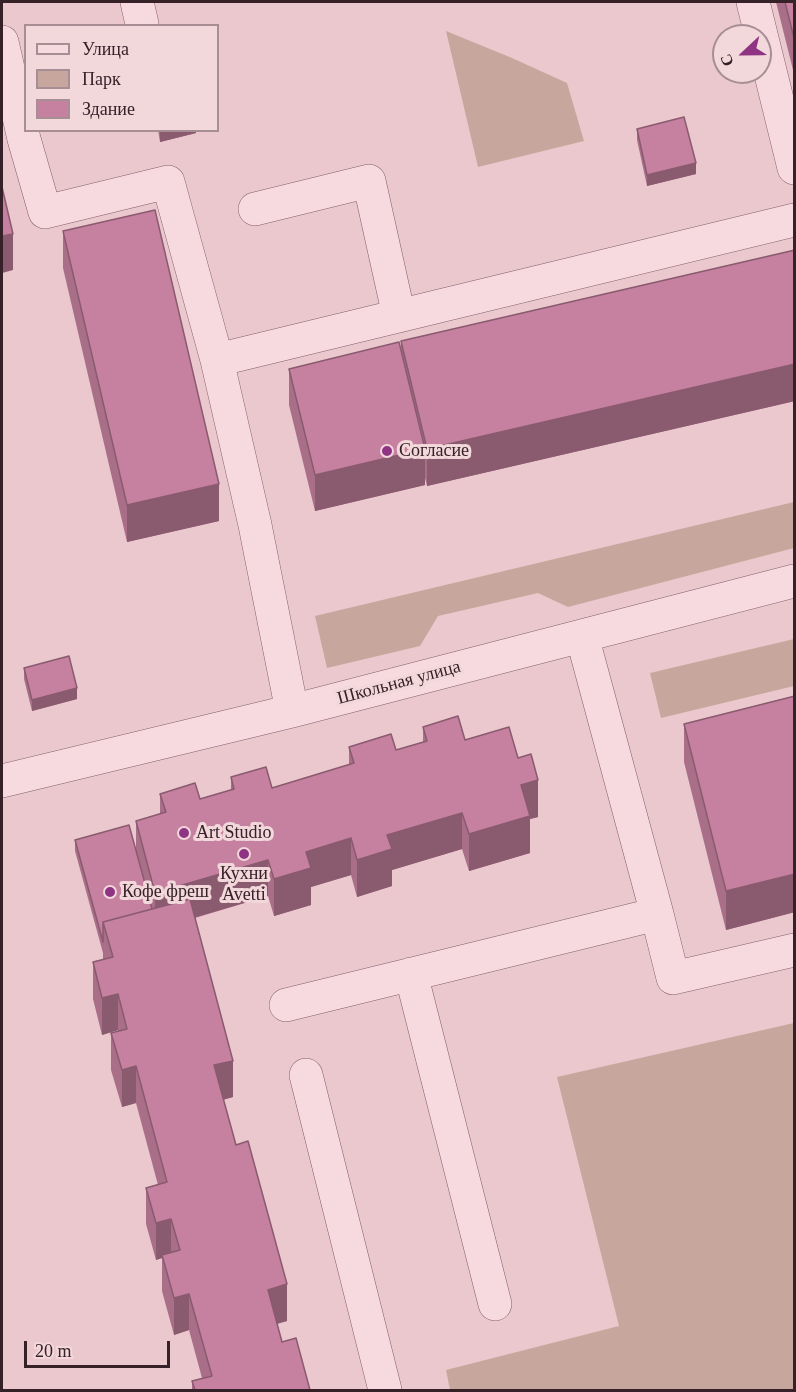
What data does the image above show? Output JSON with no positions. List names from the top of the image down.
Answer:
{
  "streets": {
    "street": ["Школьная улица"]
  },
  "places": [
    "Согласие",
    "Art Studio",
    "Кухни Avetti",
    "Кофе фреш"
  ],
  "legend": ["Улица", "Парк", "Здание"],
  "scale_bar": "20 m",
  "north": "left"
}
